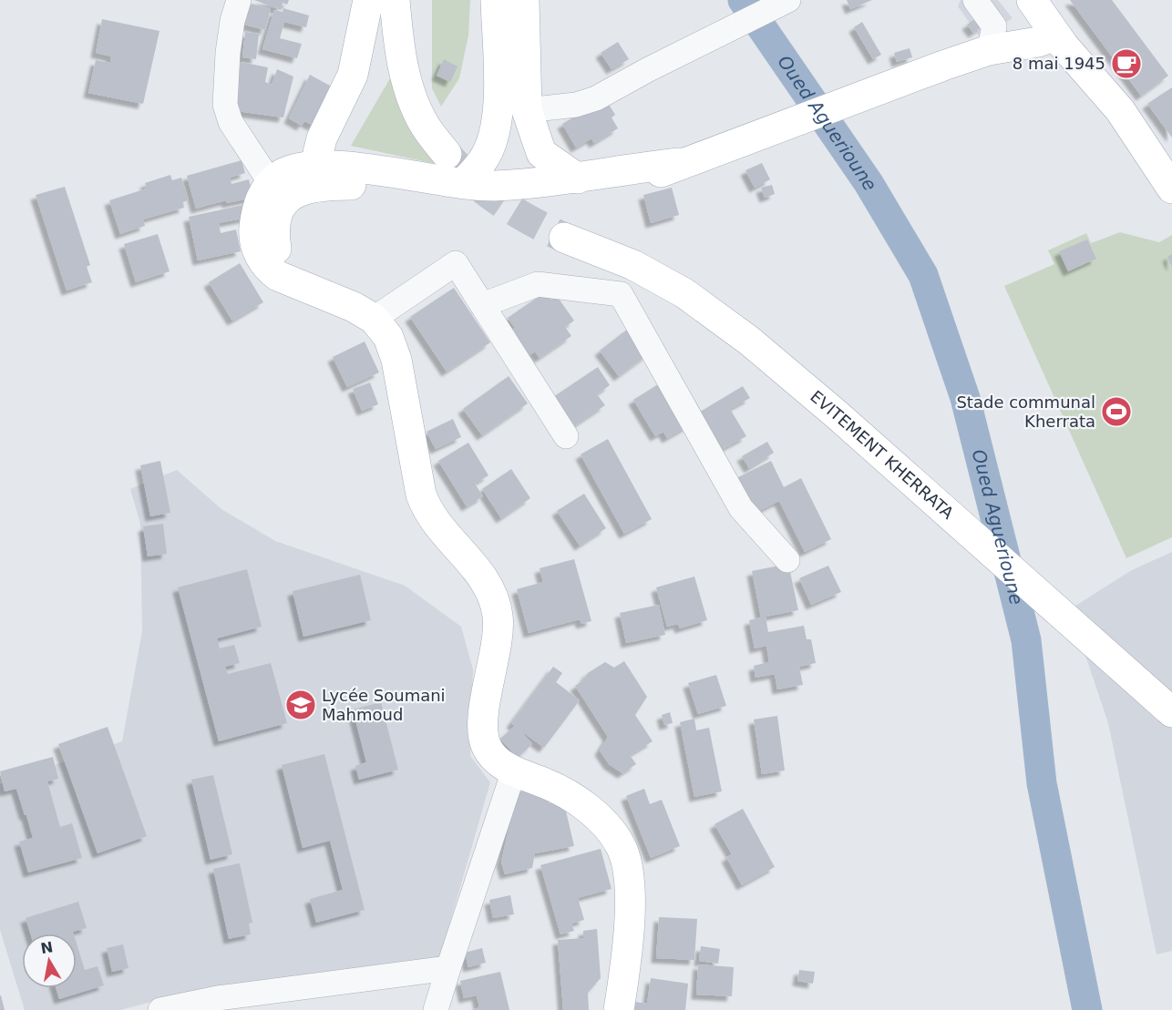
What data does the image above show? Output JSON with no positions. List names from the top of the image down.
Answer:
{
  "streets": {
    "main road": ["EVITEMENT KHERRATA"]
  },
  "water": ["Oued Aguerioune"],
  "places": {
    "cafe": ["8 mai 1945"],
    "sports": ["Stade communal Kherrata"],
    "school or university": ["Lycée Soumani Mahmoud"]
  },
  "north": "top"
}
